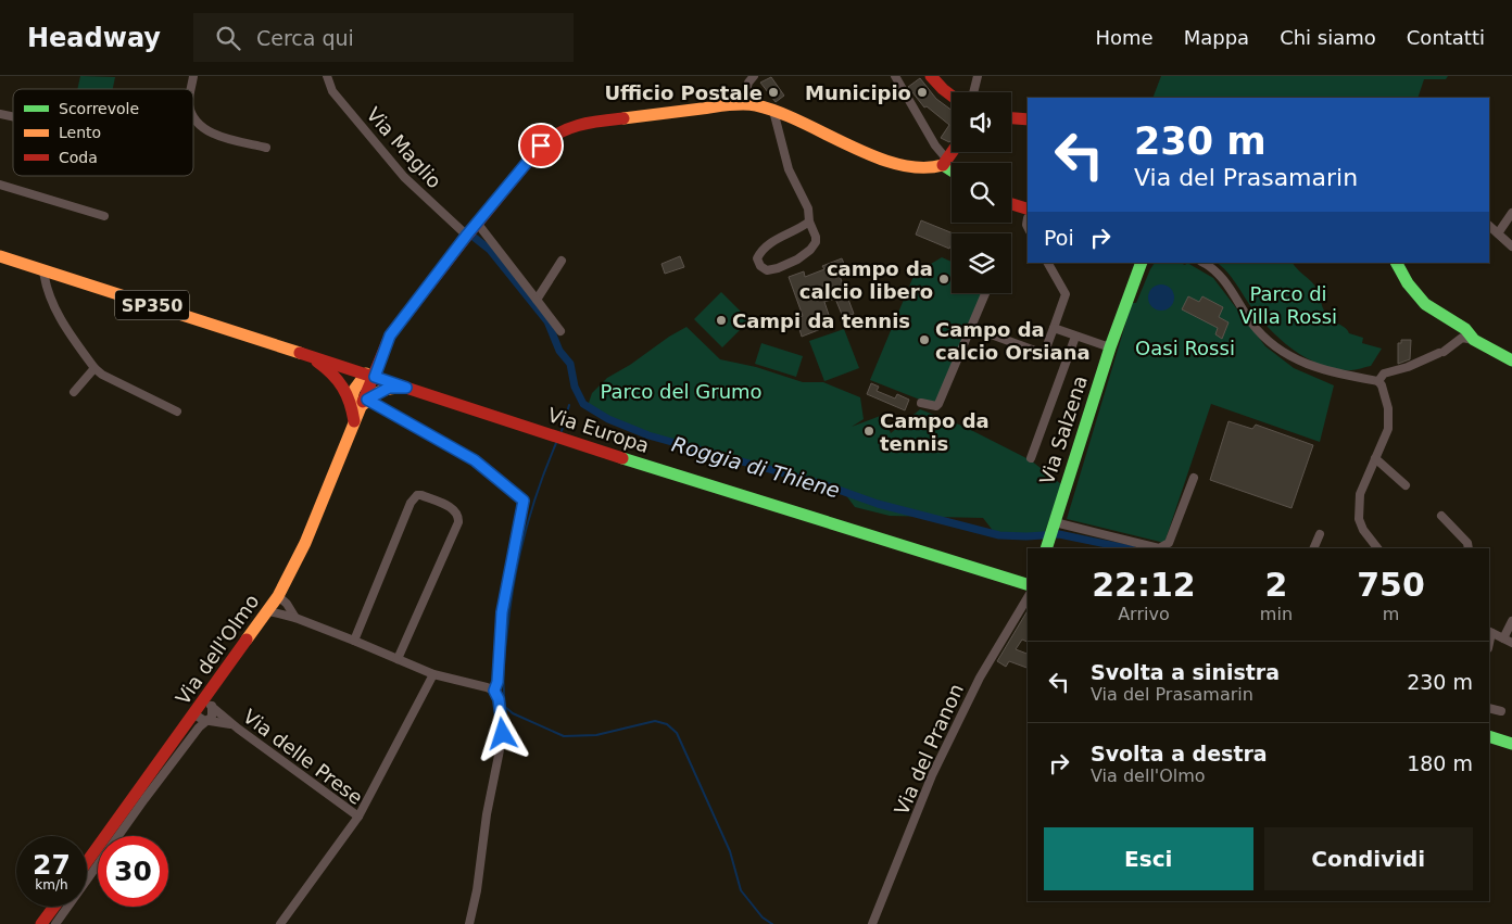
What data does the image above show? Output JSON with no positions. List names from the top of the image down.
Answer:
{
  "streets": {
    "main road": [
      "SP350",
      "Via Europa",
      "Via Salzena",
      "Via dell'Olmo"
    ],
    "street": ["Via Maglio", "Via del Pranon", "Via delle Prese"]
  },
  "crossings": [
    ["SP350", "Via Europa"],
    ["SP350", "Via dell'Olmo"],
    ["Via dell'Olmo", "Via delle Prese"]
  ],
  "water": ["Roggia di Thiene"],
  "parks": ["Parco di Villa Rossi", "Oasi Rossi", "Parco del Grumo"],
  "places": [
    "Ufficio Postale",
    "Municipio",
    "campo da calcio libero",
    "Campi da tennis",
    "Campo da calcio Orsiana",
    "Campo da tennis"
  ],
  "legend": ["Scorrevole", "Lento", "Coda"],
  "page": {
    "header": "Headway",
    "search": "Cerca qui",
    "nav": [
      "Home",
      "Mappa",
      "Chi siamo",
      "Contatti"
    ],
    "turn": ["230 m", "Via del Prasamarin"],
    "then": "Poi",
    "eta": [
      "22:12",
      "Arrivo",
      "2",
      "min",
      "750",
      "m"
    ],
    "list": [
      {
        "name": "Svolta a sinistra",
        "note": "Via del Prasamarin",
        "value": "230 m"
      },
      {
        "name": "Svolta a destra",
        "note": "Via dell'Olmo",
        "value": "180 m"
      }
    ],
    "buttons": ["Esci", "Condividi"],
    "speed": "27 km/h",
    "limit": "30"
  }
}
